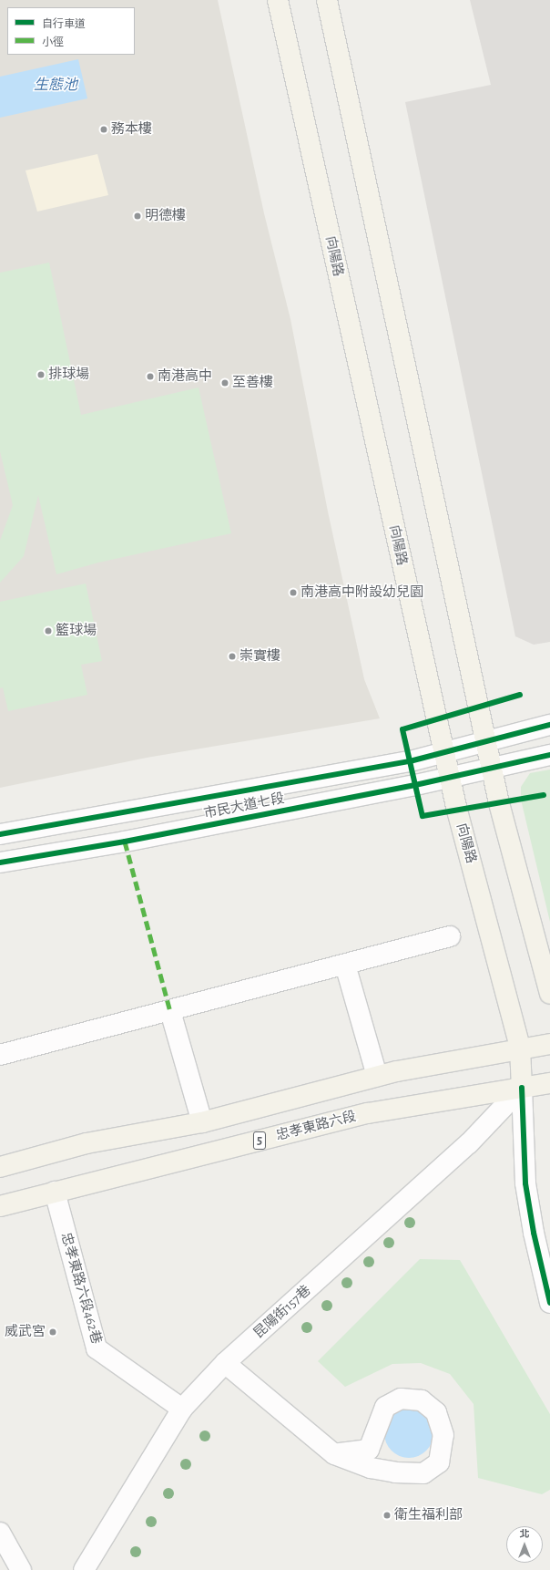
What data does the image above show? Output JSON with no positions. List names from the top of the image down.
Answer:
{
  "streets": {
    "main road": ["向陽路", "忠孝東路六段", "5"],
    "street": ["市民大道七段", "忠孝東路六段462巷", "昆陽街157巷"]
  },
  "crossings": [
    ["向陽路", "市民大道七段"],
    ["向陽路", "忠孝東路六段"],
    ["向陽路", "5"],
    ["向陽路", "昆陽街157巷"],
    ["忠孝東路六段", "忠孝東路六段462巷"],
    ["忠孝東路六段", "昆陽街157巷"],
    ["忠孝東路六段462巷", "昆陽街157巷"]
  ],
  "water": ["生態池"],
  "places": [
    "務本樓",
    "明德樓",
    "排球場",
    "南港高中",
    "至善樓",
    "南港高中附設幼兒園",
    "籃球場",
    "崇實樓",
    "威武宮",
    "衛生福利部"
  ],
  "legend": ["自行車道", "小徑"],
  "north": "top"
}
